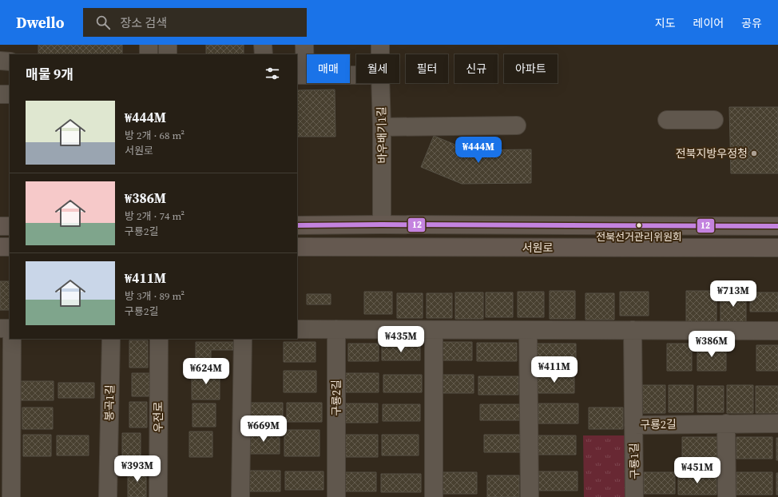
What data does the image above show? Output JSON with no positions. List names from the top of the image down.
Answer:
{
  "streets": {
    "main road": ["서원로"],
    "street": [
      "바우배기1길",
      "구룡2길",
      "봉곡1길",
      "우전로",
      "구룡1길"
    ]
  },
  "crossings": [
    ["바우배기1길", "서원로"],
    ["구룡2길", "구룡1길"]
  ],
  "places": ["전북지방우정청", "전북선거관리위원회"],
  "lines": ["transit line 12"],
  "page": {
    "header": "Dwello",
    "search": "장소 검색",
    "nav": ["지도", "레이어", "공유"],
    "chip": [
      "매매",
      "월세",
      "필터",
      "신규",
      "아파트"
    ],
    "heading": "매물 9개",
    "list": [
      {
        "name": "₩444M",
        "note": "방 2개 · 68 m² · 서원로"
      },
      {
        "name": "₩386M",
        "note": "방 2개 · 74 m² · 구룡2길"
      },
      {
        "name": "₩411M",
        "note": "방 3개 · 89 m² · 구룡2길"
      }
    ],
    "price": [
      "₩444M",
      "₩713M",
      "₩435M",
      "₩386M",
      "₩411M",
      "₩624M",
      "₩669M",
      "₩393M",
      "₩451M"
    ]
  }
}
